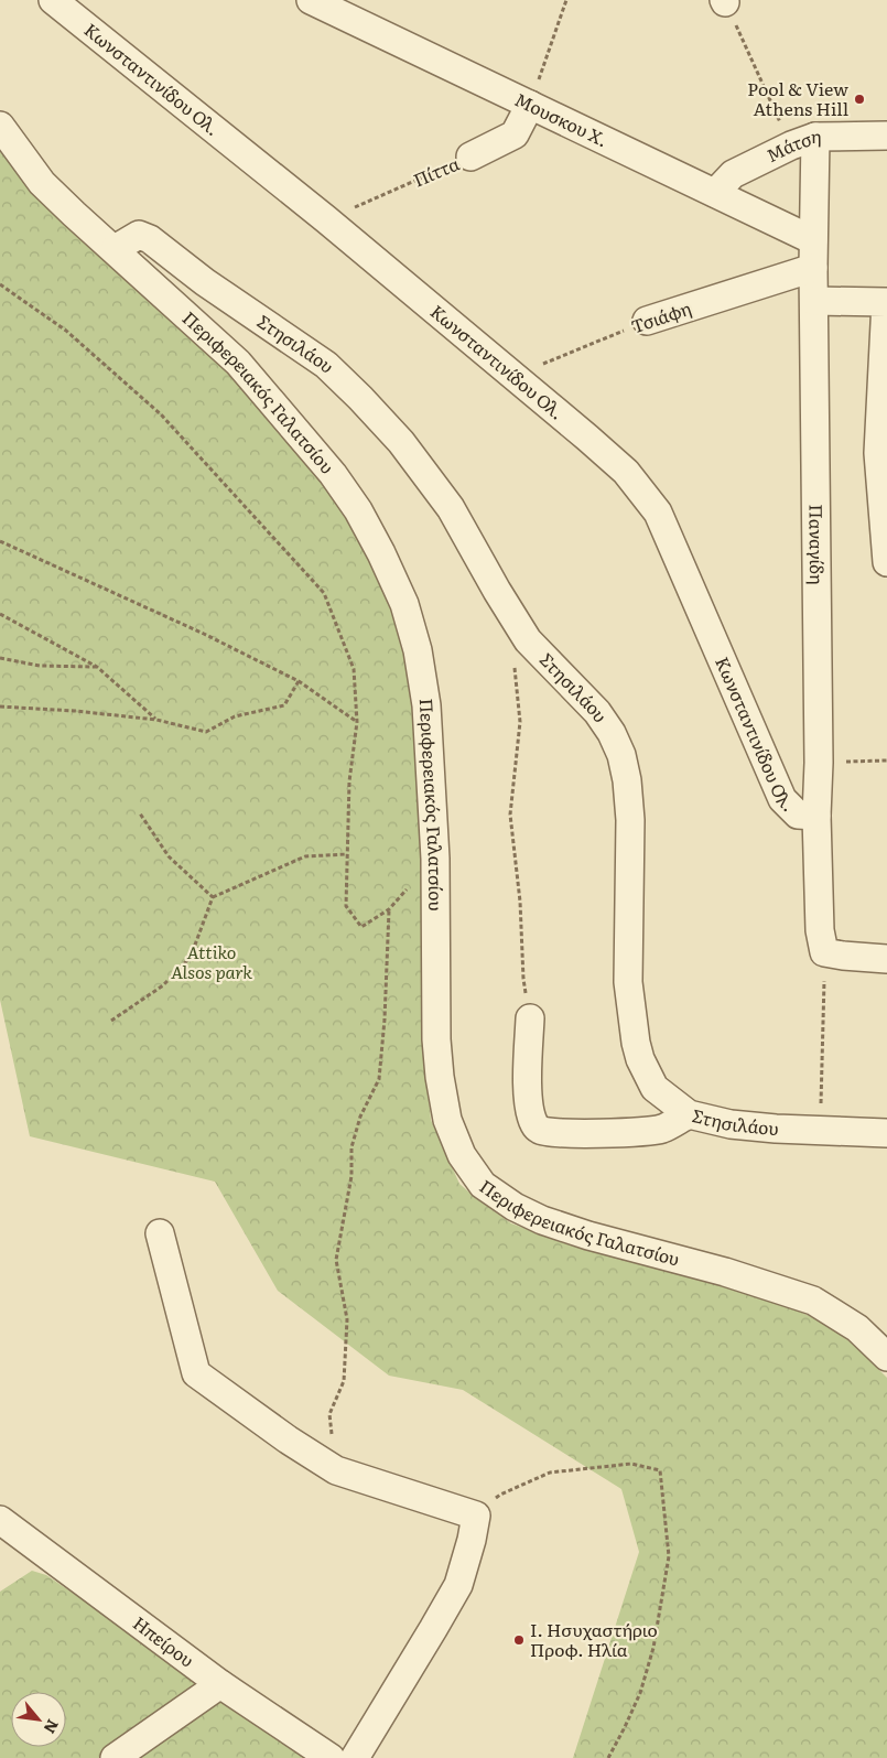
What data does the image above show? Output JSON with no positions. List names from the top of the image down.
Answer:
{
  "streets": {
    "street": [
      "Κωνσταντινίδου Ολ.",
      "Μουσκου Χ.",
      "Μάτση",
      "Πίττα",
      "Τσιάφη",
      "Στησιλάου",
      "Περιφερειακός Γαλατσίου",
      "Παναγίδη",
      "Ηπείρου"
    ]
  },
  "crossings": [
    ["Κωνσταντινίδου Ολ.", "Πίττα"],
    ["Κωνσταντινίδου Ολ.", "Τσιάφη"],
    ["Κωνσταντινίδου Ολ.", "Παναγίδη"],
    ["Μουσκου Χ.", "Μάτση"],
    ["Μουσκου Χ.", "Πίττα"],
    ["Μουσκου Χ.", "Παναγίδη"],
    ["Μάτση", "Παναγίδη"],
    ["Τσιάφη", "Παναγίδη"],
    ["Στησιλάου", "Περιφερειακός Γαλατσίου"]
  ],
  "parks": ["Attiko Alsos park"],
  "places": ["Pool & View Athens Hill", "Ι. Ησυχαστήριο Προφ. Ηλία"],
  "north": "bottom right"
}
